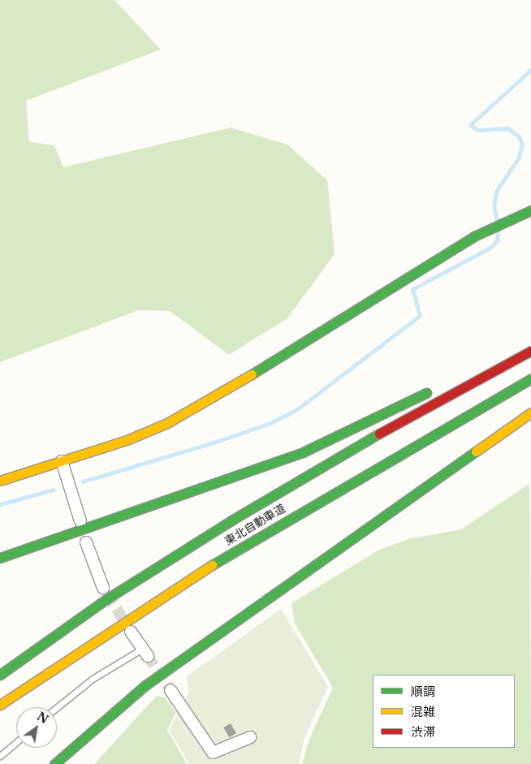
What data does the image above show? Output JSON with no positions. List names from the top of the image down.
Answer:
{
  "streets": {
    "main road": ["東北自動車道"]
  },
  "legend": ["順調", "混雑", "渋滞"],
  "north": "top right"
}
